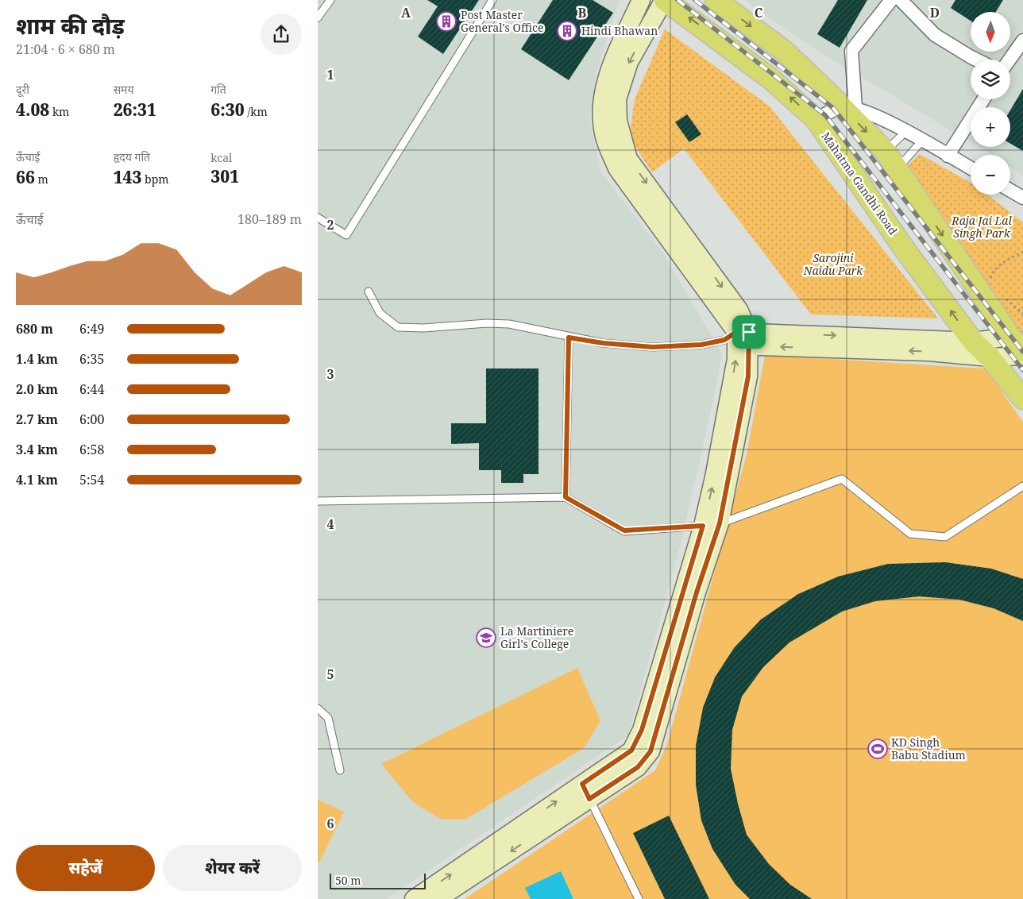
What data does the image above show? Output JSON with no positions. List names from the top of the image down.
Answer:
{
  "streets": {
    "main road": ["Mahatma Gandhi Road"]
  },
  "parks": ["Raja Jai Lal Singh Park", "Sarojini Naidu Park"],
  "places": {
    "building": ["Post Master General's Office", "Hindi Bhawan"],
    "school or university": ["La Martiniere Girl's College"],
    "sports": ["KD Singh Babu Stadium"]
  },
  "scale_bar": "50 m",
  "north": "bottom",
  "page": {
    "heading": ["शाम की दौड़", "21:04 · 6 × 680 m"],
    "map_buttons": ["+", "−"],
    "stats": [
      ["दूरी", "4.08 km"],
      ["समय", "26:31"],
      ["गति", "6:30 /km"],
      ["ऊँचाई", "66 m"],
      ["हृदय गति", "143 bpm"],
      ["kcal", "301"]
    ],
    "chart": ["ऊँचाई", "180–189 m"],
    "list": [
      {
        "name": "680 m",
        "note": "6:49"
      },
      {
        "name": "1.4 km",
        "note": "6:35"
      },
      {
        "name": "2.0 km",
        "note": "6:44"
      },
      {
        "name": "2.7 km",
        "note": "6:00"
      },
      {
        "name": "3.4 km",
        "note": "6:58"
      },
      {
        "name": "4.1 km",
        "note": "5:54"
      }
    ],
    "buttons": ["सहेजें", "शेयर करें"],
    "scale": "50 m"
  },
  "grid": {
    "columns": [
      "A",
      "B",
      "C",
      "D"
    ],
    "rows": [
      "1",
      "2",
      "3",
      "4",
      "5",
      "6"
    ]
  }
}
